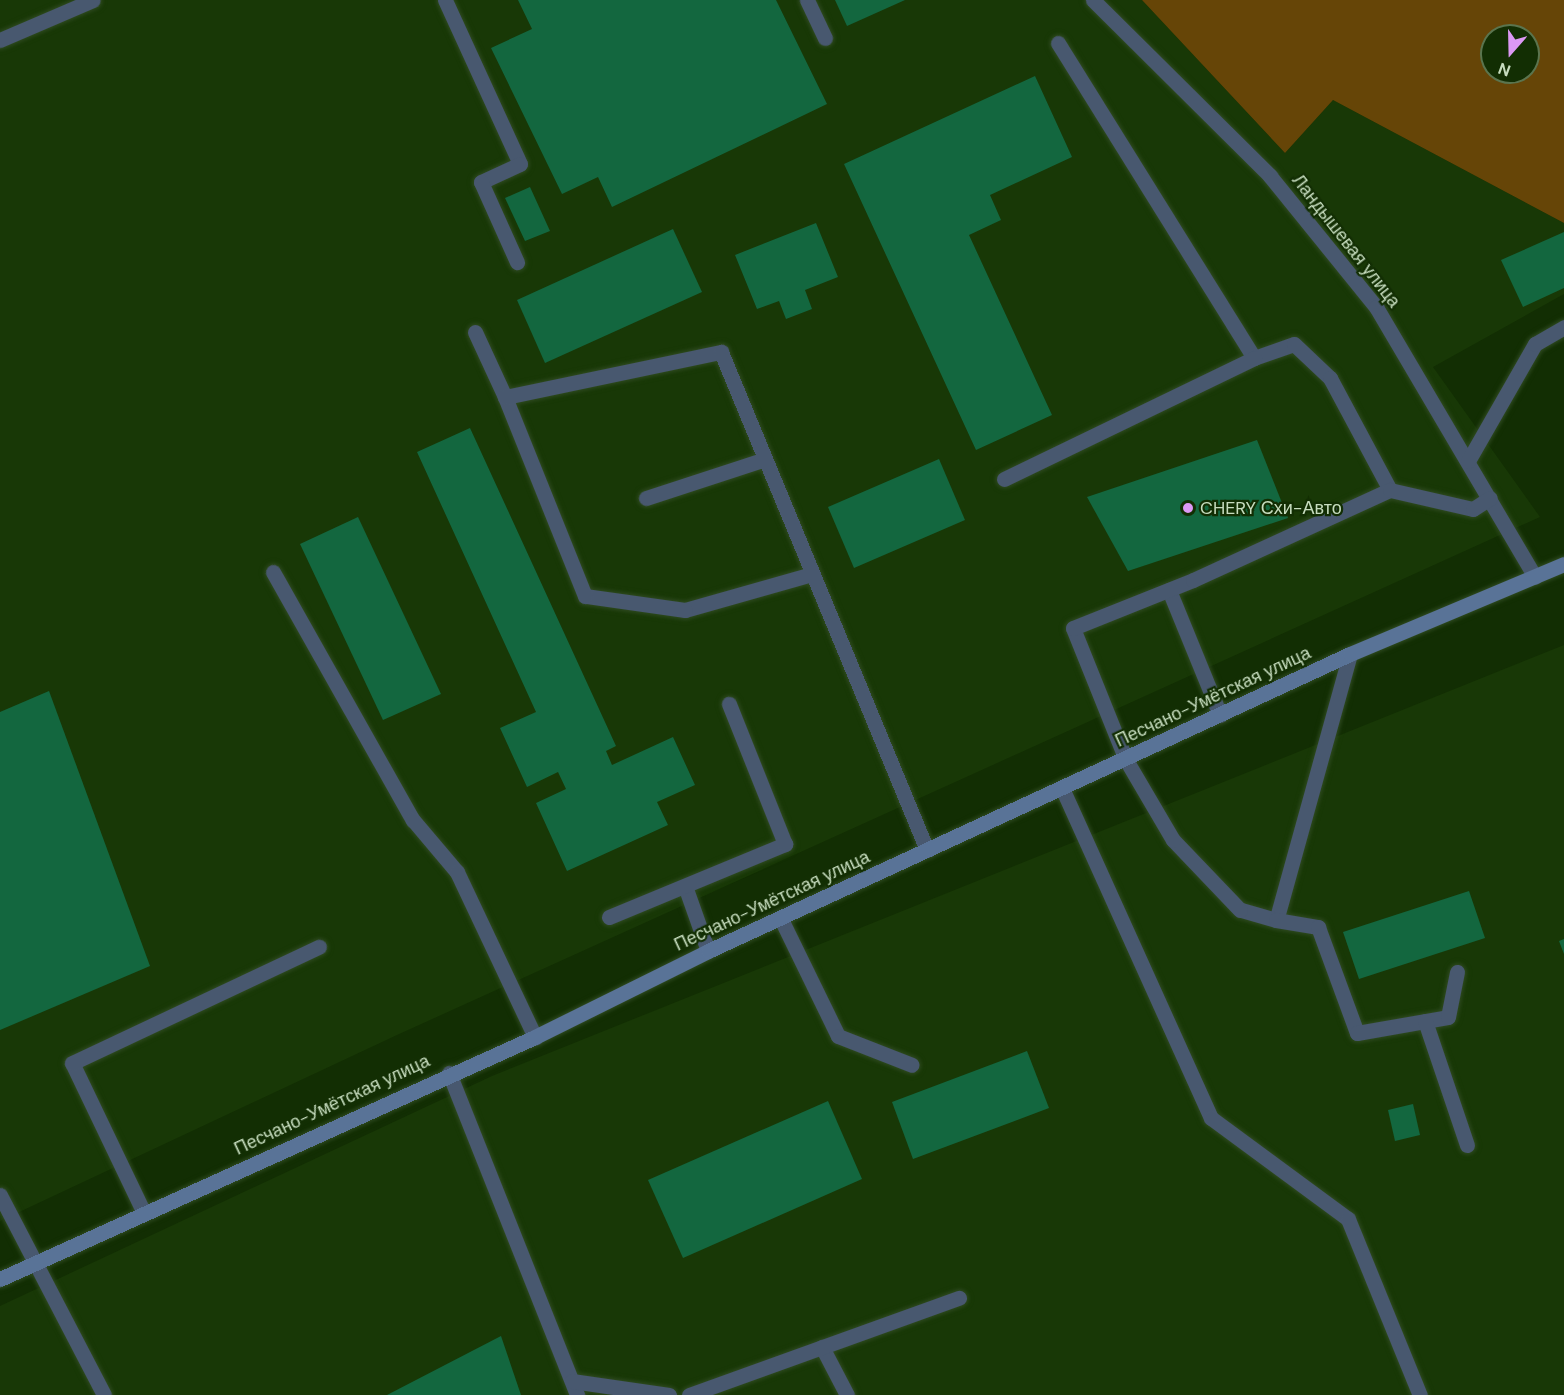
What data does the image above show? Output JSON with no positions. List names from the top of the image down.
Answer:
{
  "streets": {
    "main road": ["Песчано-Умётская улица"],
    "lane": ["Ландышевая улица"]
  },
  "crossings": [
    ["Ландышевая улица", "Песчано-Умётская улица"]
  ],
  "places": ["CHERY Схи-Авто"],
  "north": "bottom"
}
